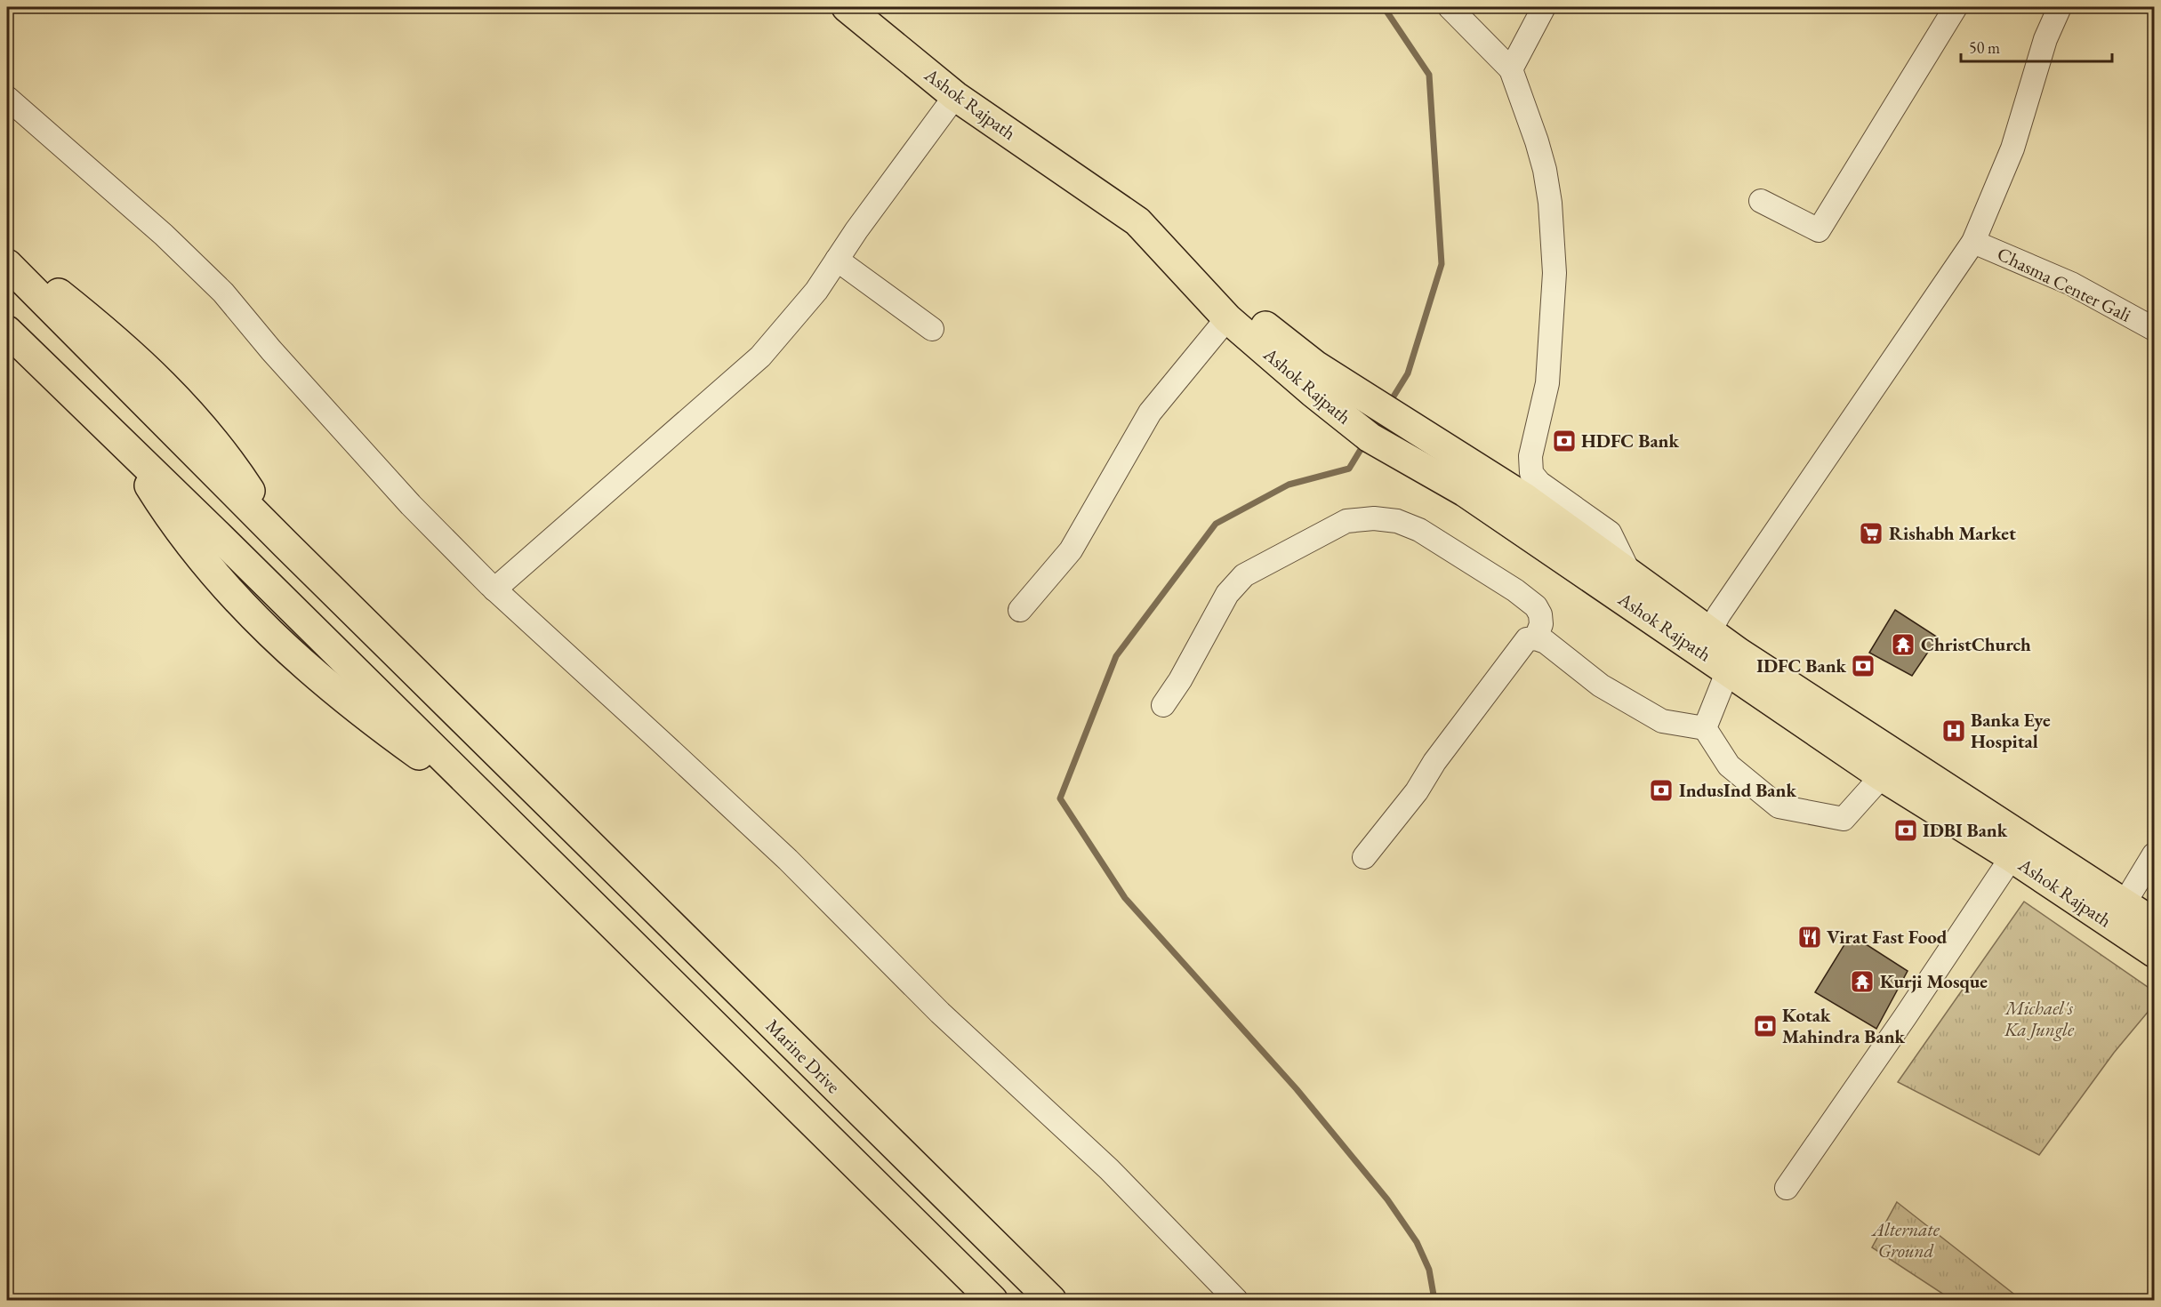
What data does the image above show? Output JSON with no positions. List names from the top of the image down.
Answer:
{
  "streets": {
    "main road": ["Ashok Rajpath", "Marine Drive"],
    "street": ["Chasma Center Gali"]
  },
  "parks": ["Michael's Ka Jungle", "Alternate Ground"],
  "places": {
    "bank": [
      "HDFC Bank",
      "IDFC Bank",
      "IndusInd Bank",
      "IDBI Bank",
      "Kotak Mahindra Bank"
    ],
    "supermarket": ["Rishabh Market"],
    "temple": ["ChristChurch", "Kurji Mosque"],
    "hospital": ["Banka Eye Hospital"],
    "restaurant": ["Virat Fast Food"]
  },
  "scale_bar": "50 m"
}
